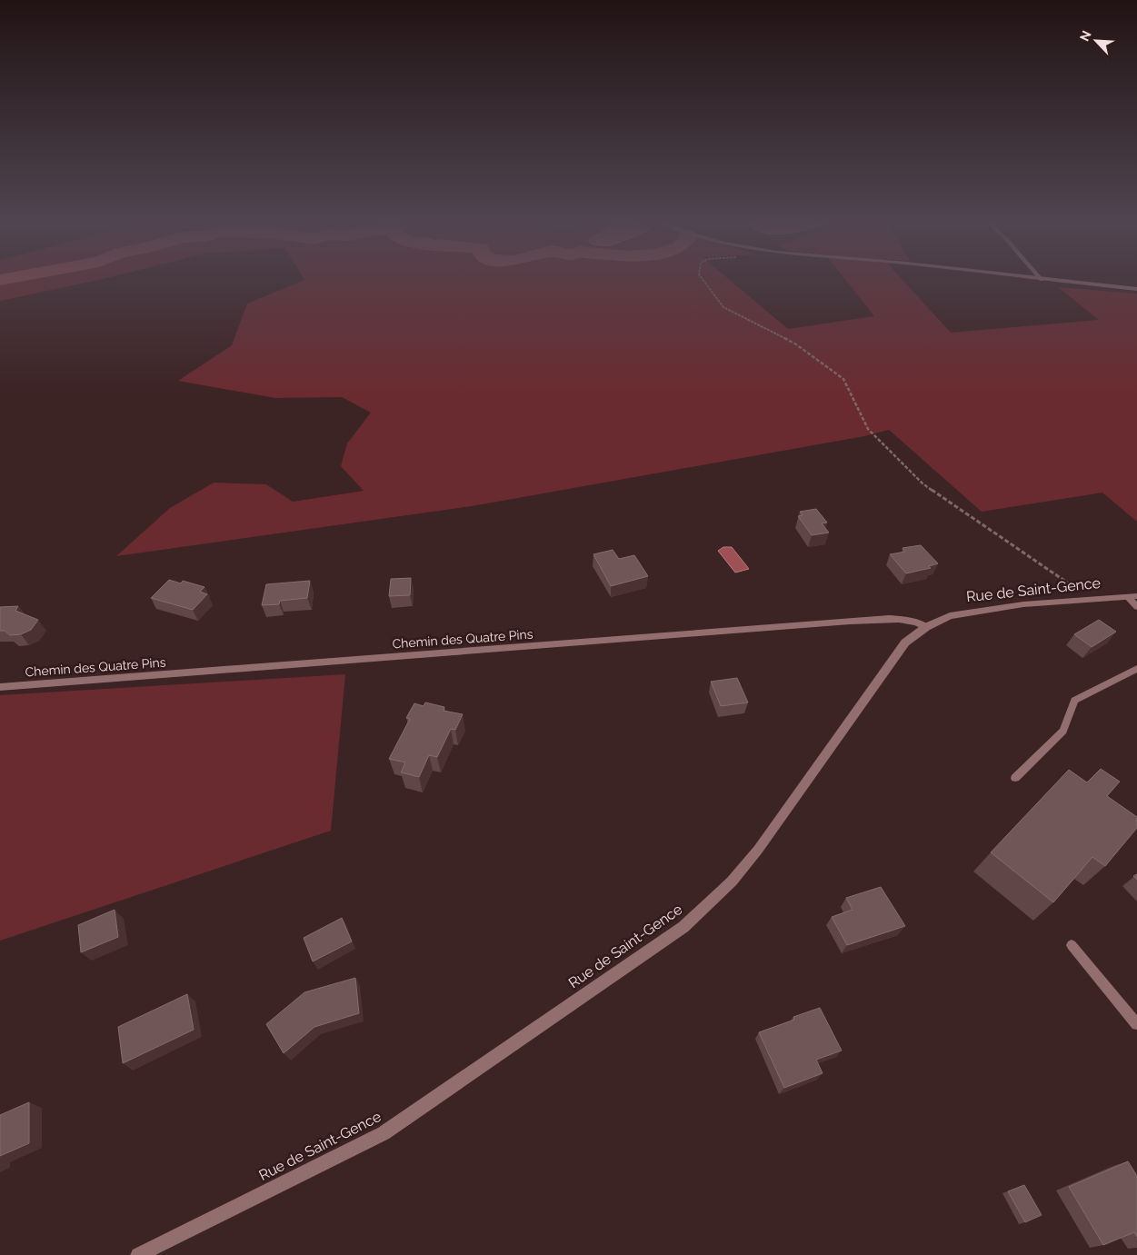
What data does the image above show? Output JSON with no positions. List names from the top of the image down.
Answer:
{
  "streets": {
    "street": ["Rue de Saint-Gence", "Chemin des Quatre Pins"]
  },
  "crossings": [
    ["Rue de Saint-Gence", "Chemin des Quatre Pins"]
  ],
  "north": "top left"
}
